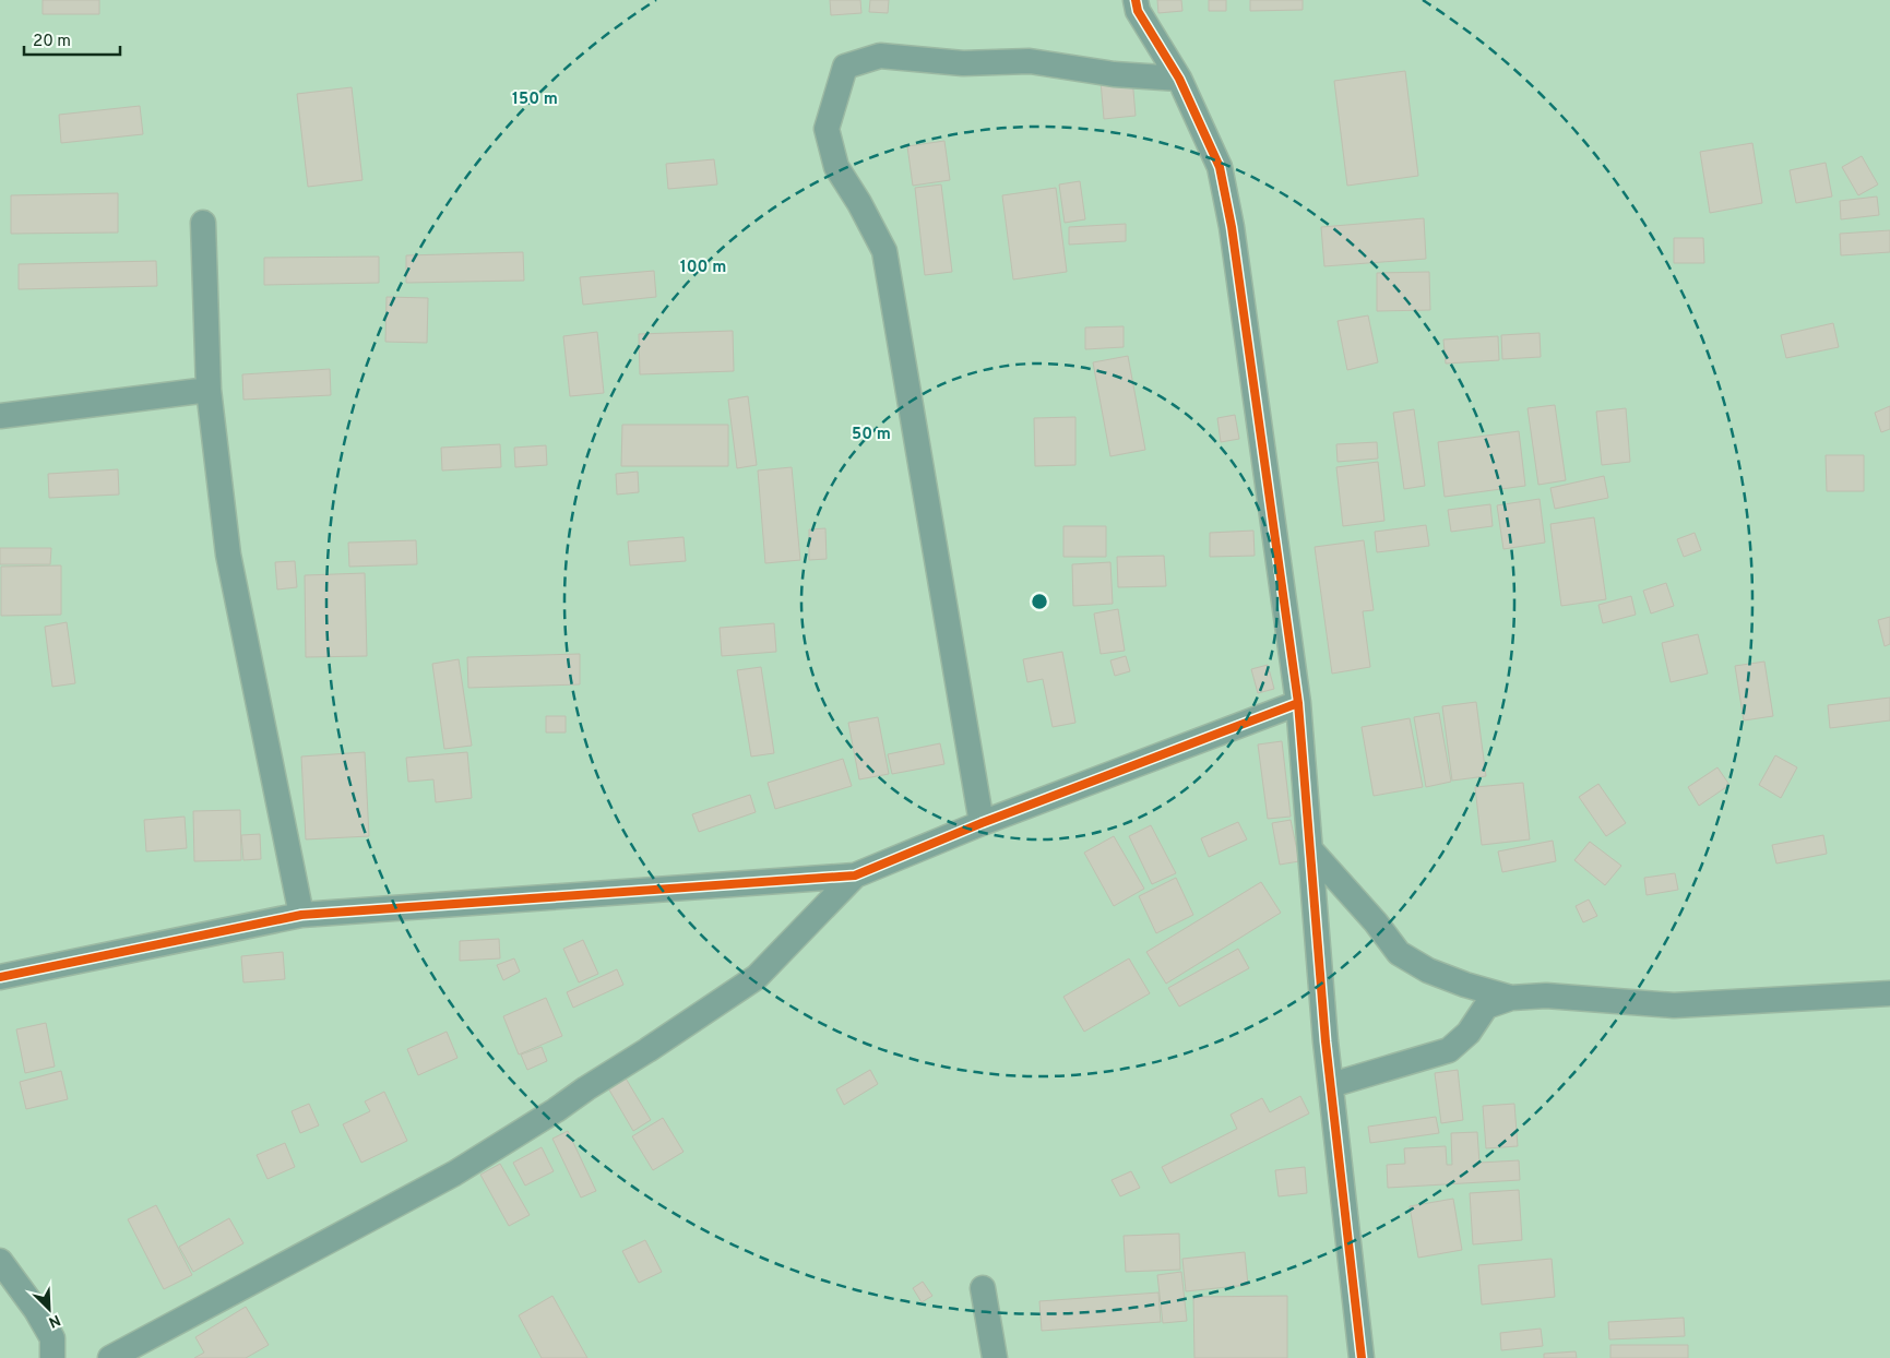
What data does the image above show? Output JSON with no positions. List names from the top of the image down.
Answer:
{
  "scale_bar": "20 m",
  "north": "bottom right",
  "rings": ["150 m", "100 m", "50 m"]
}
